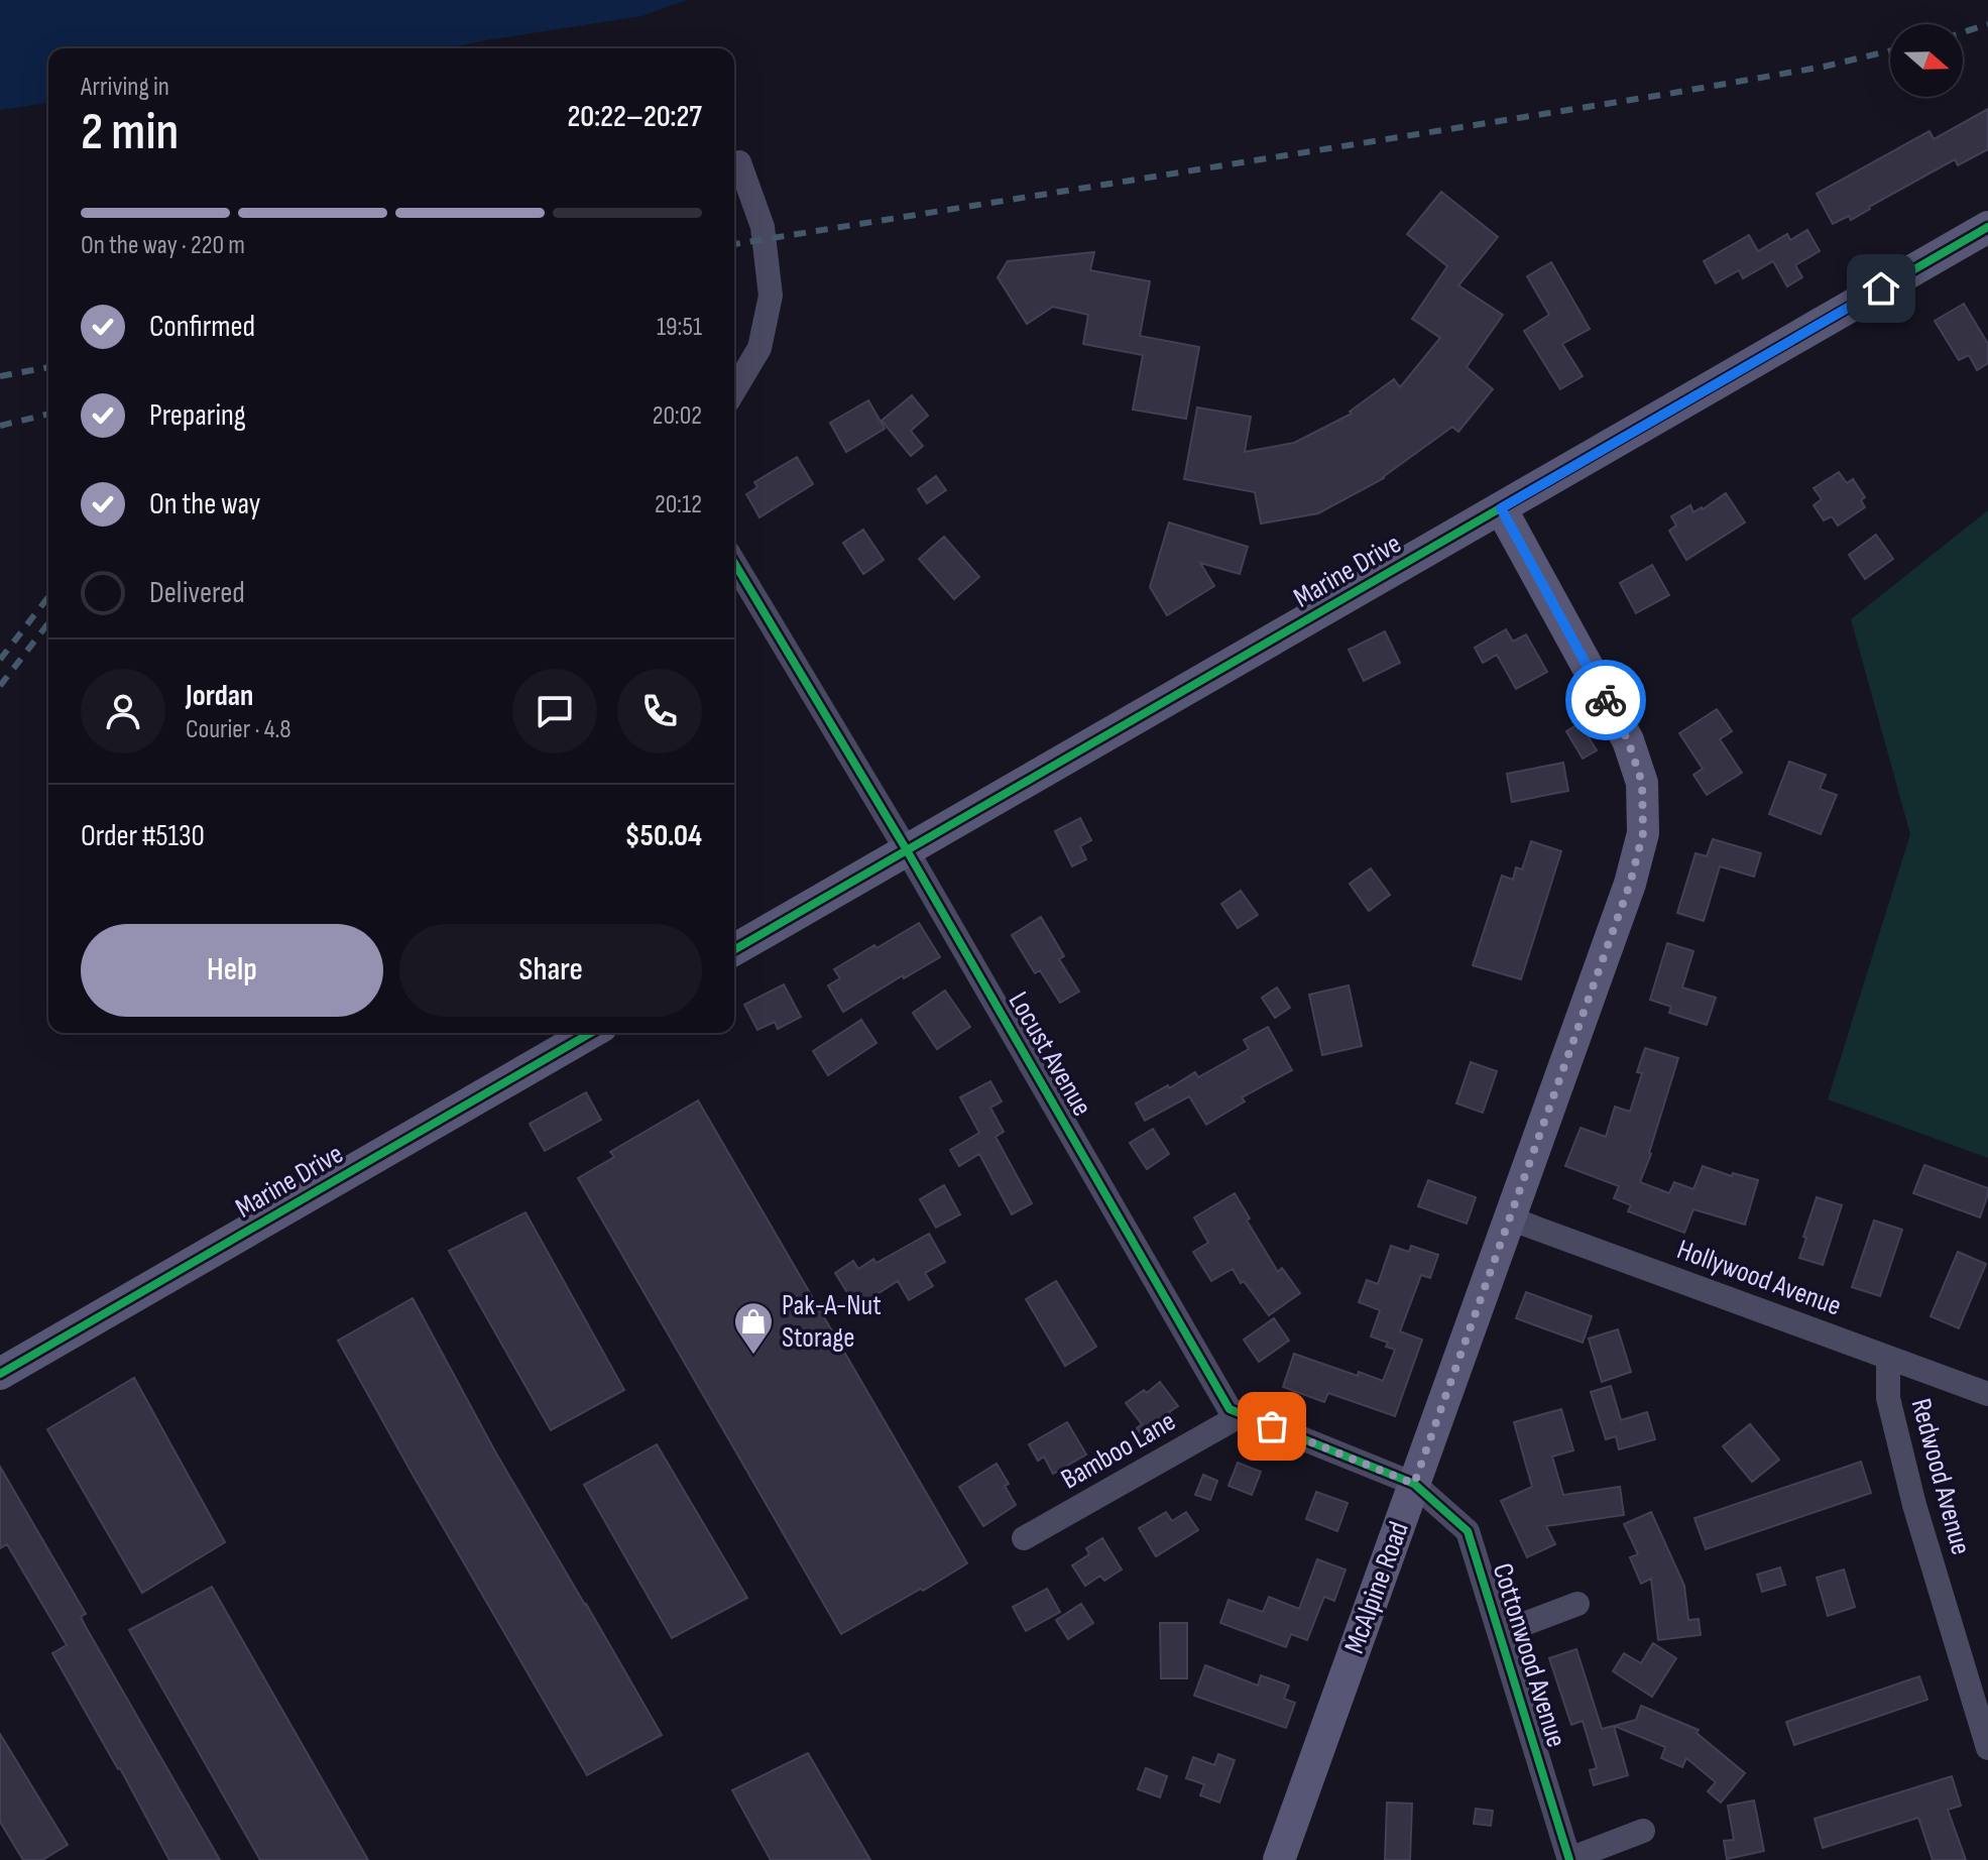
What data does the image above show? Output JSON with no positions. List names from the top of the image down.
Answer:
{
  "streets": {
    "main road": ["Marine Drive", "McAlpine Road"],
    "street": [
      "Locust Avenue",
      "Hollywood Avenue",
      "Bamboo Lane",
      "Redwood Avenue",
      "Cottonwood Avenue"
    ]
  },
  "crossings": [
    ["Marine Drive", "Locust Avenue"],
    ["Marine Drive", "McAlpine Road"],
    ["Locust Avenue", "Bamboo Lane"],
    ["Locust Avenue", "McAlpine Road"],
    ["Locust Avenue", "Cottonwood Avenue"],
    ["Hollywood Avenue", "Redwood Avenue"],
    ["Hollywood Avenue", "McAlpine Road"],
    ["McAlpine Road", "Cottonwood Avenue"]
  ],
  "places": {
    "shop": ["Pak-A-Nut Storage"]
  },
  "north": "right",
  "page": {
    "heading": ["2 min", "Arriving in", "20:22–20:27"],
    "panel": [
      "Jordan",
      "Courier · 4.8",
      "Order #5130",
      "$50.04"
    ],
    "bar": "On the way · 220 m",
    "list": [
      ["Confirmed", "19:51"],
      ["Preparing", "20:02"],
      ["On the way", "20:12"],
      "Delivered"
    ],
    "buttons": ["Help", "Share"]
  }
}
